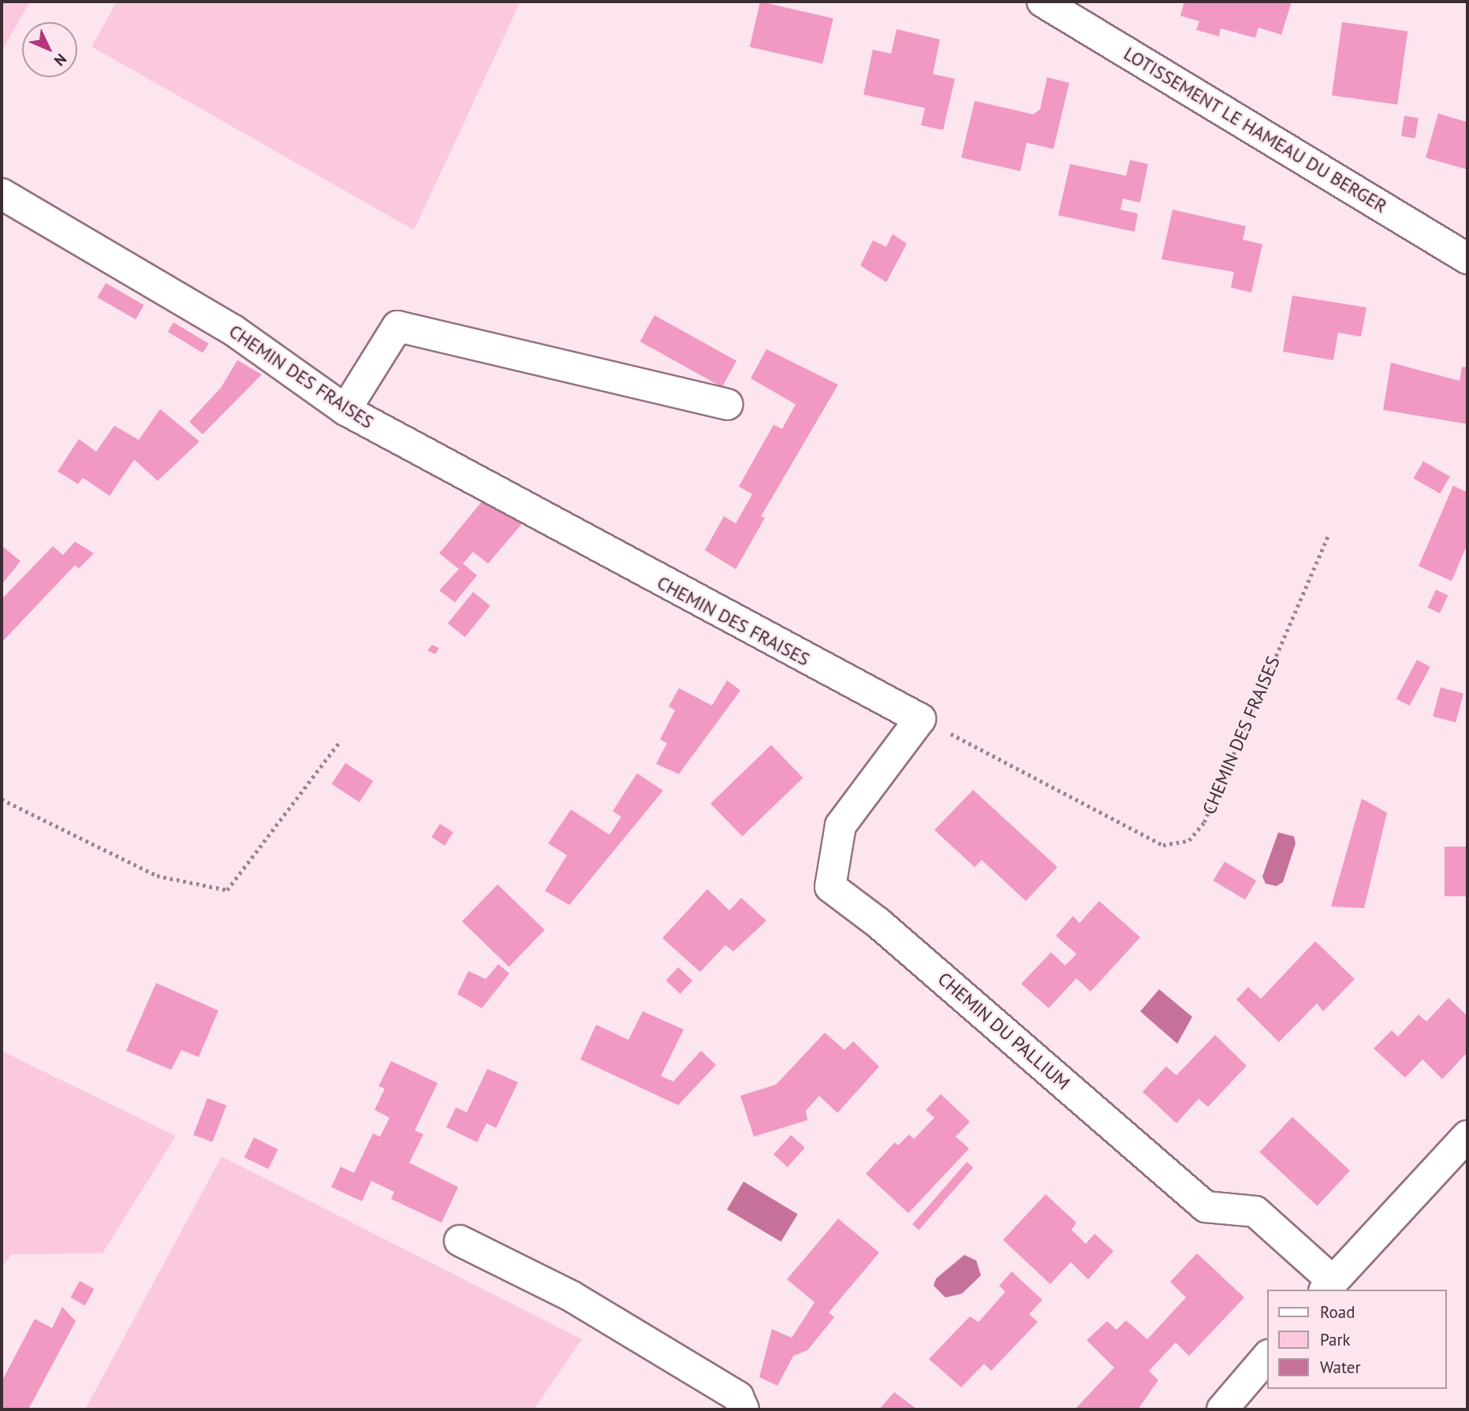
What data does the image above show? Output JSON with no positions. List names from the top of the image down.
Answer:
{
  "streets": {
    "street": ["LOTISSEMENT LE HAMEAU DU BERGER", "CHEMIN DES FRAISES", "CHEMIN DU PALLIUM"]
  },
  "crossings": [
    ["CHEMIN DES FRAISES", "CHEMIN DU PALLIUM"]
  ],
  "legend": ["Road", "Park", "Water"],
  "north": "bottom right"
}
